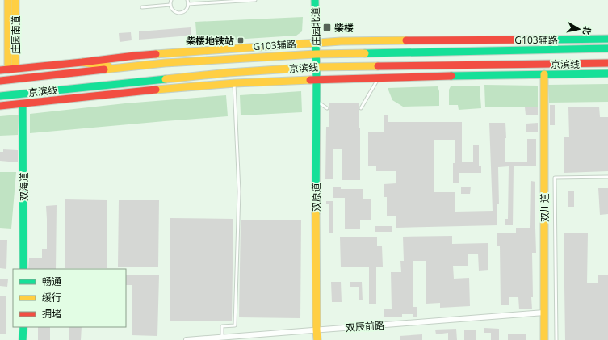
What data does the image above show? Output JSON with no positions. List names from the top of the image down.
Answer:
{
  "streets": {
    "main road": [
      "庄园北道",
      "庄园南道",
      "G103辅路",
      "京滨线",
      "双海道",
      "双原道",
      "双川道"
    ],
    "street": ["双辰前路"]
  },
  "crossings": [
    ["庄园北道", "G103辅路"],
    ["庄园北道", "京滨线"],
    ["庄园北道", "双原道"],
    ["庄园南道", "G103辅路"],
    ["京滨线", "双原道"],
    ["双原道", "双辰前路"],
    ["双川道", "双辰前路"]
  ],
  "places": {
    "transit": ["柴楼", "柴楼地铁站"]
  },
  "legend": ["畅通", "缓行", "拥堵"],
  "north": "right"
}
